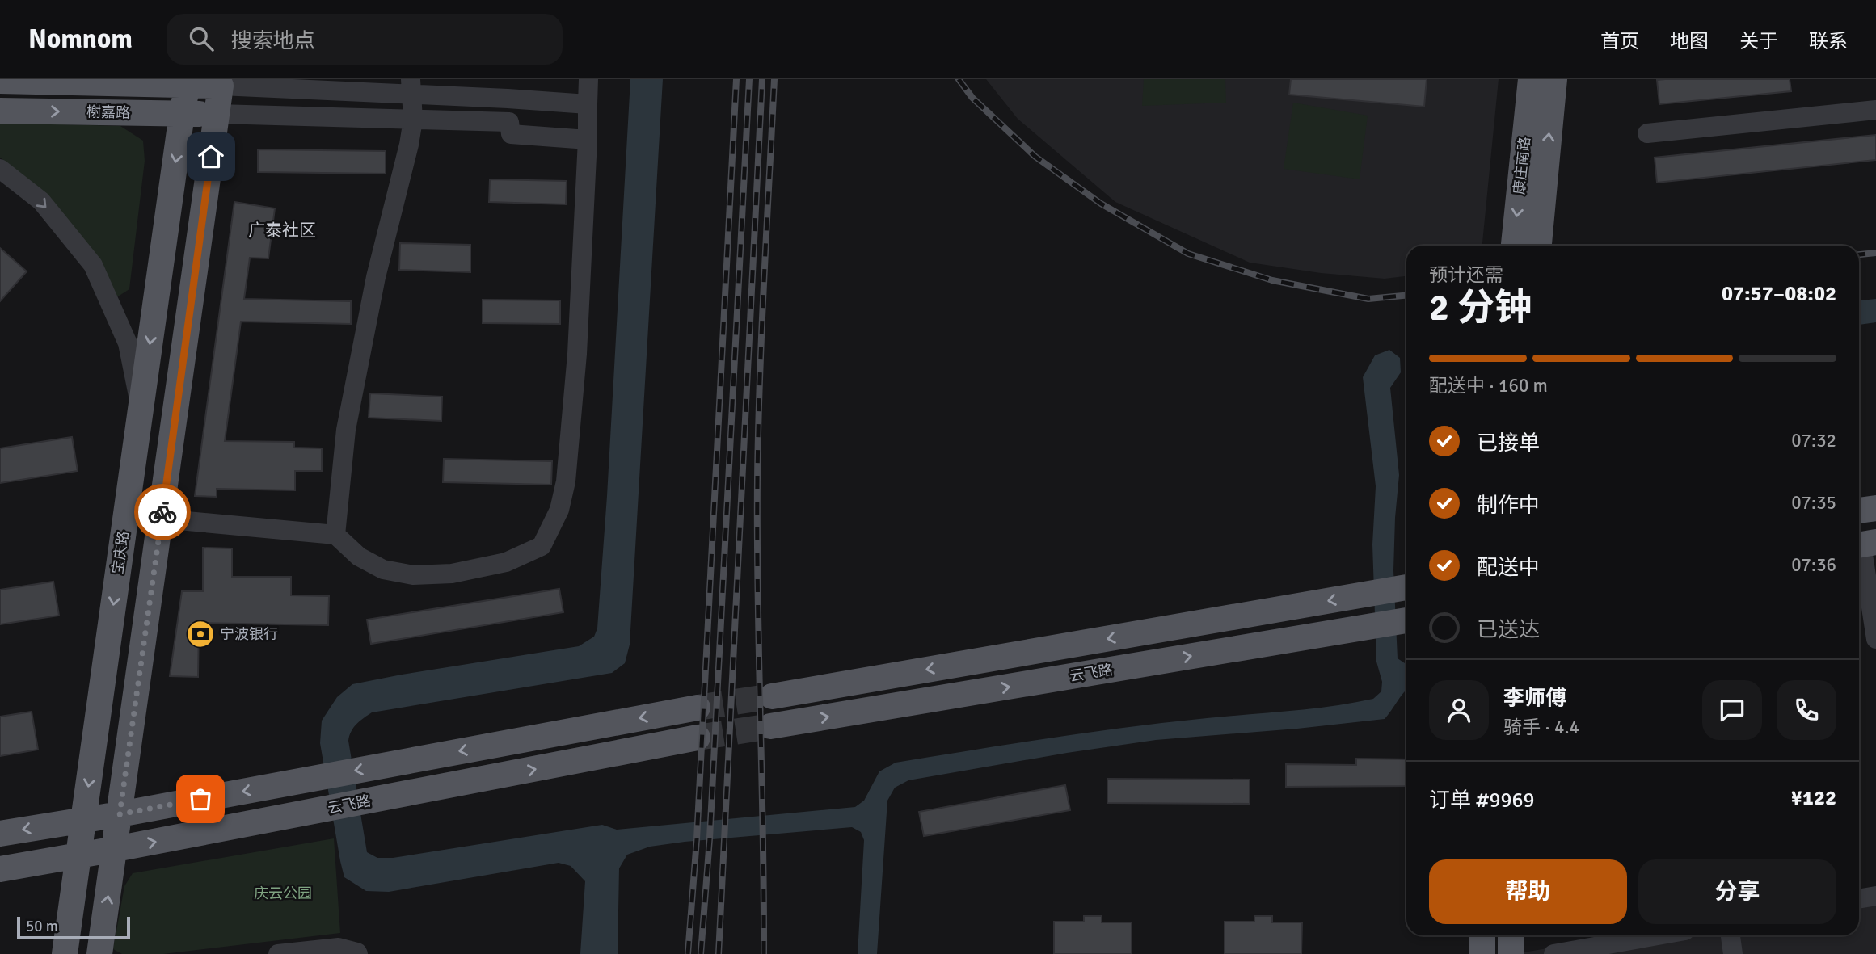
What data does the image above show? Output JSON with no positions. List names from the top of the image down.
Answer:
{
  "streets": {
    "main road": [
      "榭嘉路",
      "康庄南路",
      "宝庆路",
      "云飞路"
    ]
  },
  "crossings": [
    ["榭嘉路", "宝庆路"],
    ["宝庆路", "云飞路"]
  ],
  "districts": ["广泰社区"],
  "parks": ["庆云公园"],
  "places": {
    "bank": ["宁波银行"]
  },
  "scale_bar": "50 m",
  "page": {
    "header": "Nomnom",
    "search": "搜索地点",
    "nav": [
      "首页",
      "地图",
      "关于",
      "联系"
    ],
    "heading": ["2 分钟", "预计还需", "07:57–08:02"],
    "panel": [
      "李师傅",
      "骑手 · 4.4",
      "订单 #9969",
      "¥122"
    ],
    "bar": "配送中 · 160 m",
    "list": [
      ["已接单", "07:32"],
      ["制作中", "07:35"],
      ["配送中", "07:36"],
      "已送达"
    ],
    "buttons": ["帮助", "分享"],
    "scale": "50 m"
  }
}
